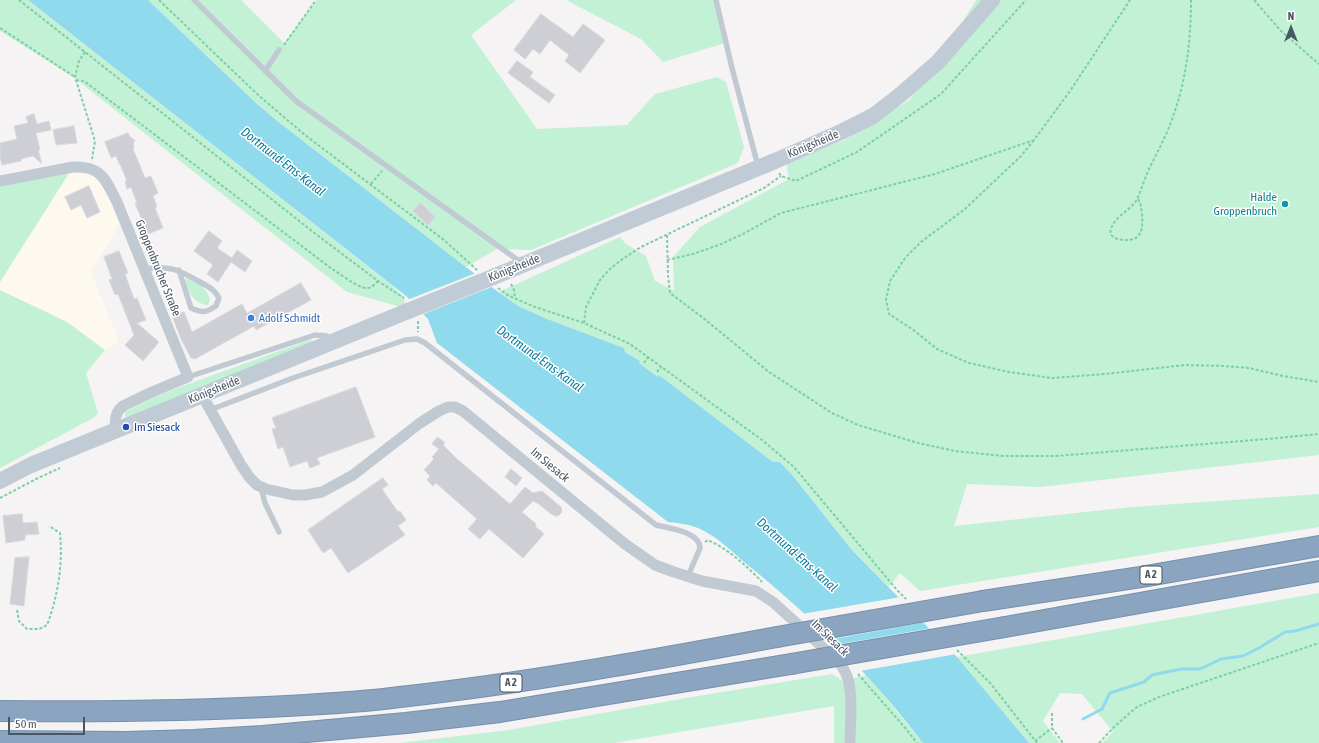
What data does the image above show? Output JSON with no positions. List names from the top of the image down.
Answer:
{
  "streets": {
    "highway": ["A 2"],
    "main road": ["Königsheide"],
    "street": ["Groppenbrucher Straße", "Im Siesack"]
  },
  "crossings": [
    ["Königsheide", "Im Siesack"]
  ],
  "water": ["Dortmund-Ems-Kanal"],
  "places": ["Halde Groppenbruch", "Adolf Schmidt", "Im Siesack"],
  "scale_bar": "50 m",
  "north": "top"
}
